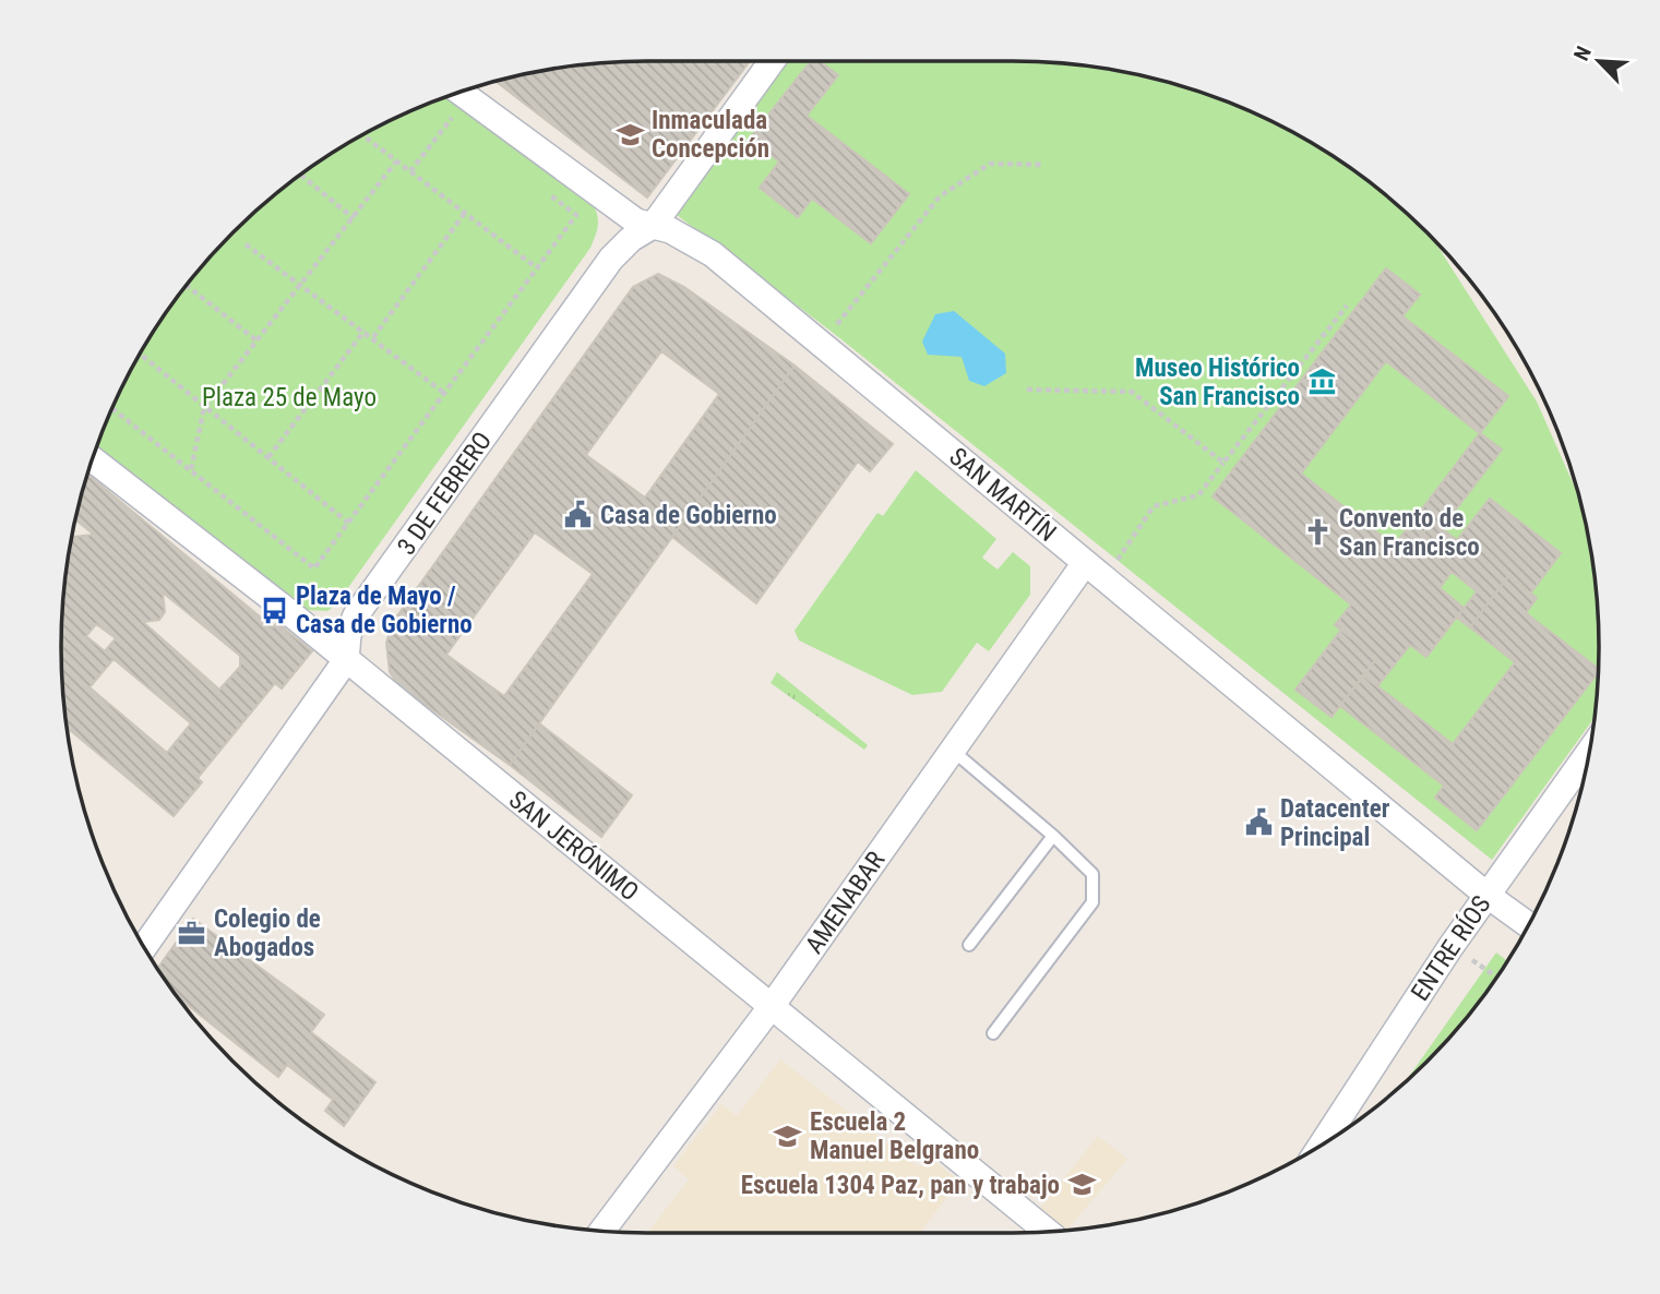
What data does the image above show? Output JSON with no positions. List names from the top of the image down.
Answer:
{
  "streets": {
    "street": [
      "3 DE FEBRERO",
      "SAN MARTÍN",
      "SAN JERÓNIMO",
      "AMENABAR",
      "ENTRE RÍOS"
    ]
  },
  "crossings": [
    ["3 DE FEBRERO", "SAN MARTÍN"],
    ["3 DE FEBRERO", "SAN JERÓNIMO"],
    ["SAN MARTÍN", "AMENABAR"],
    ["SAN MARTÍN", "ENTRE RÍOS"],
    ["SAN JERÓNIMO", "AMENABAR"]
  ],
  "parks": ["Plaza 25 de Mayo"],
  "places": {
    "school or university": ["Inmaculada Concepción", "Escuela 2 Manuel Belgrano", "Escuela 1304 Paz, pan y trabajo"],
    "museum": ["Museo Histórico San Francisco"],
    "public building": ["Casa de Gobierno", "Datacenter Principal"],
    "church": ["Convento de San Francisco"],
    "bus stop": ["Plaza de Mayo / Casa de Gobierno"],
    "office": ["Colegio de Abogados"]
  },
  "north": "top left"
}
